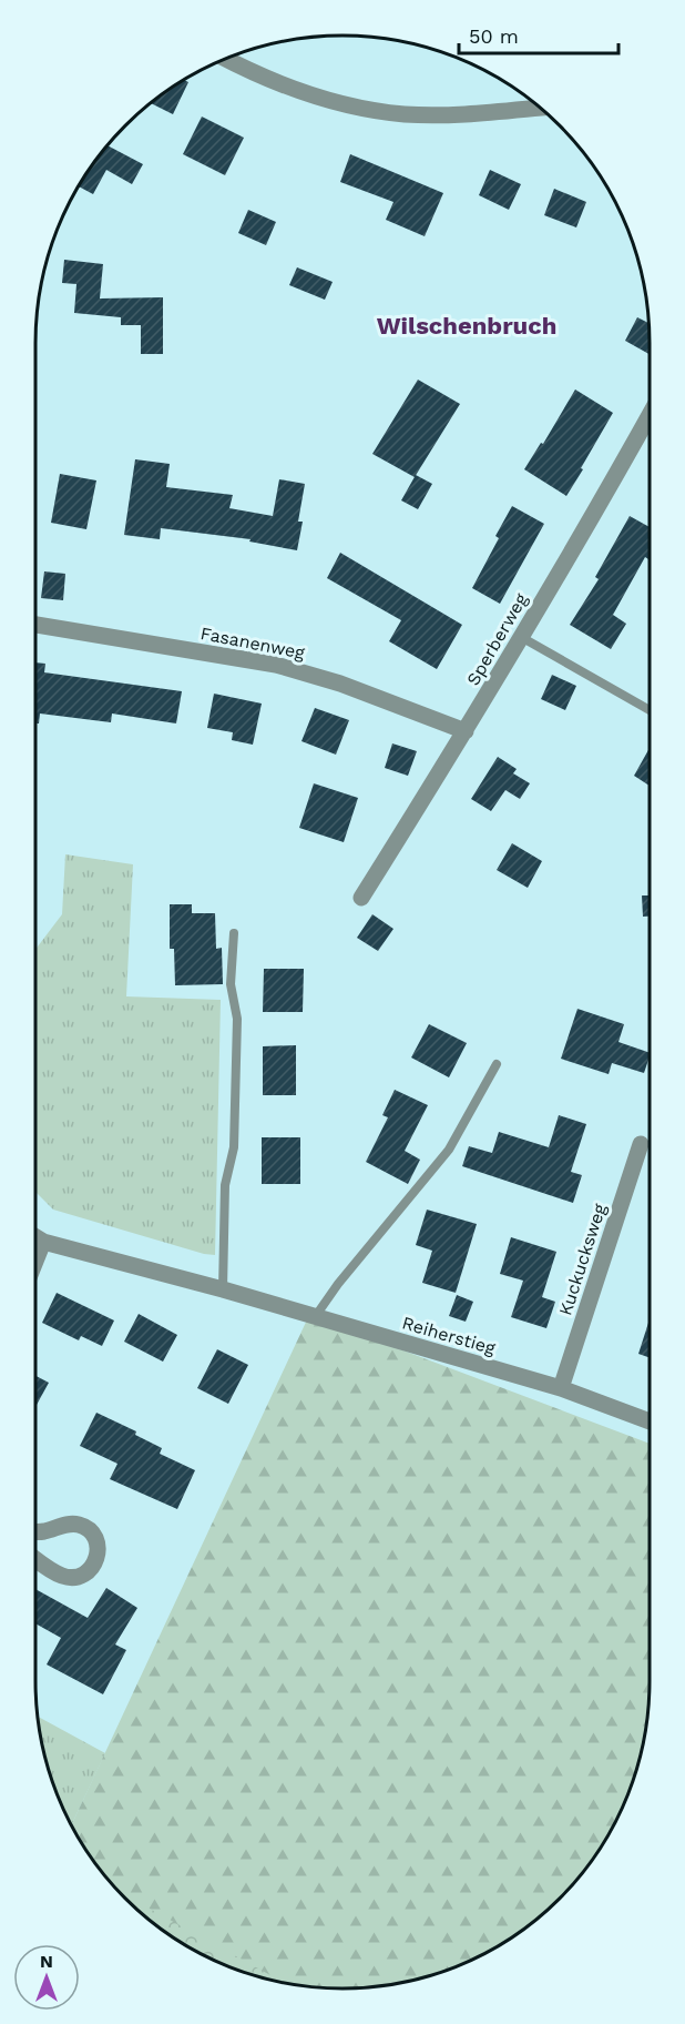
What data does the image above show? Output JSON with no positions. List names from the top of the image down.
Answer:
{
  "streets": {
    "street": [
      "Sperberweg",
      "Fasanenweg",
      "Kuckucksweg",
      "Reiherstieg"
    ]
  },
  "crossings": [
    ["Sperberweg", "Fasanenweg"],
    ["Kuckucksweg", "Reiherstieg"]
  ],
  "districts": ["Wilschenbruch"],
  "scale_bar": "50 m",
  "north": "top"
}
